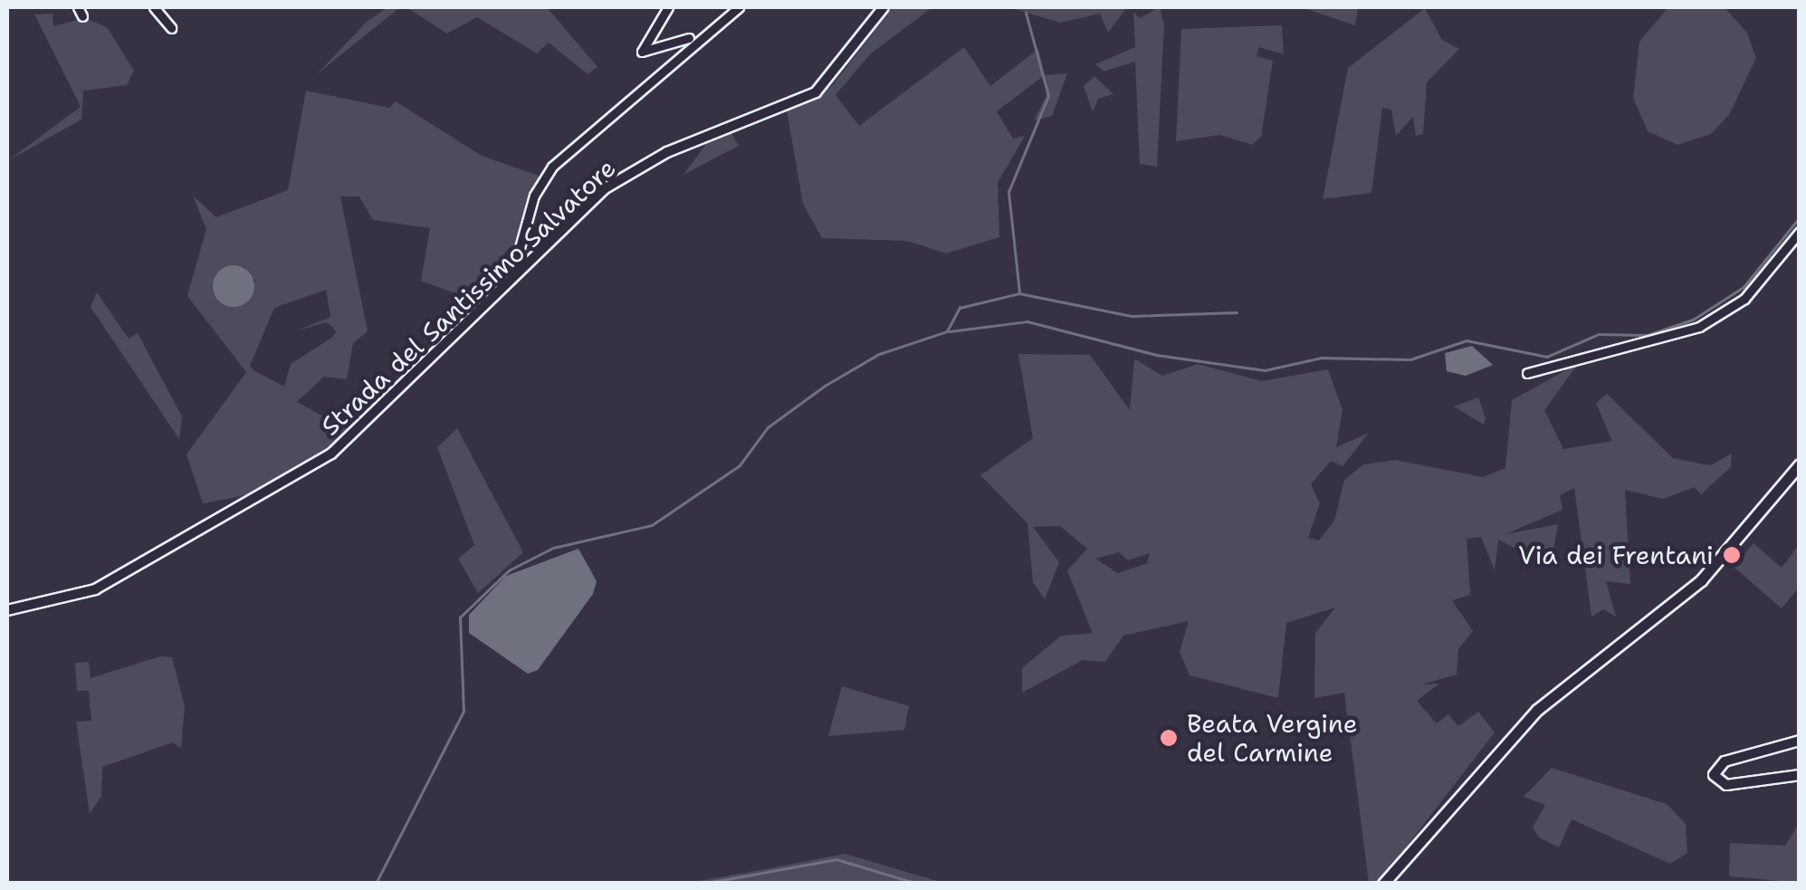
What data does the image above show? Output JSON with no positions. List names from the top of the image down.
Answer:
{
  "streets": {
    "street": ["Strada del Santissimo Salvatore"]
  },
  "places": ["Via dei Frentani", "Beata Vergine del Carmine"]
}
